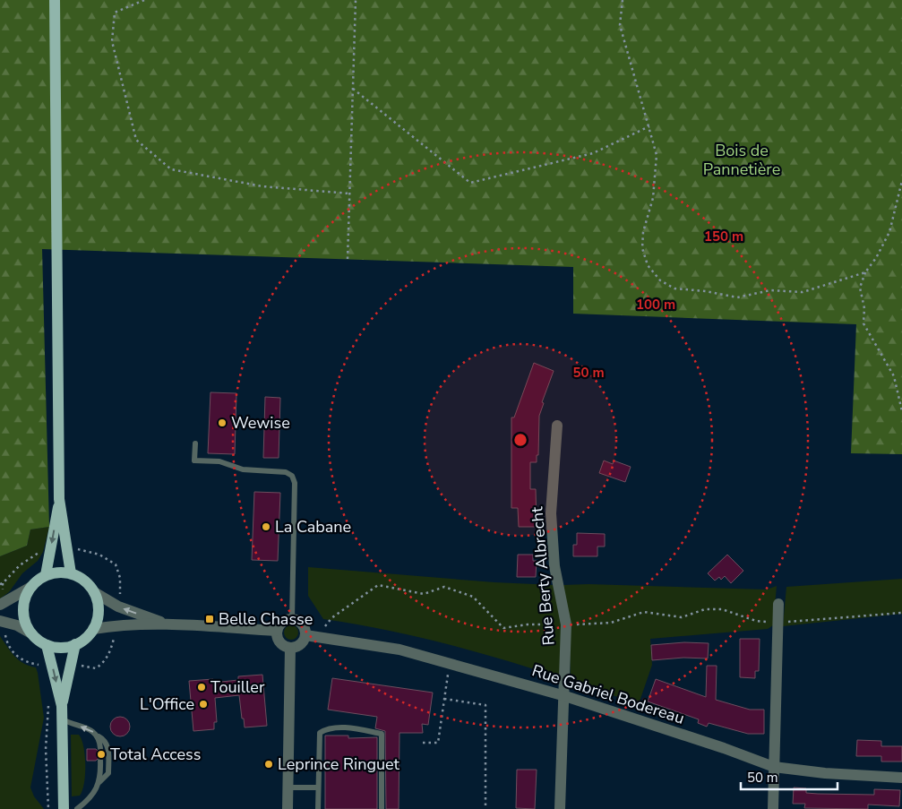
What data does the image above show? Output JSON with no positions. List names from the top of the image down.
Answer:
{
  "streets": {
    "street": ["Rue Berty Albrecht", "Rue Gabriel Bodereau"]
  },
  "crossings": [
    ["Rue Berty Albrecht", "Rue Gabriel Bodereau"]
  ],
  "parks": ["Bois de Pannetière"],
  "places": {
    "other": [
      "Wewise",
      "La Cabane",
      "Touiller",
      "L'Office",
      "Total Access",
      "Leprince Ringuet"
    ],
    "transit": ["Belle Chasse"]
  },
  "scale_bar": "50 m",
  "rings": ["150 m", "100 m", "50 m"]
}
